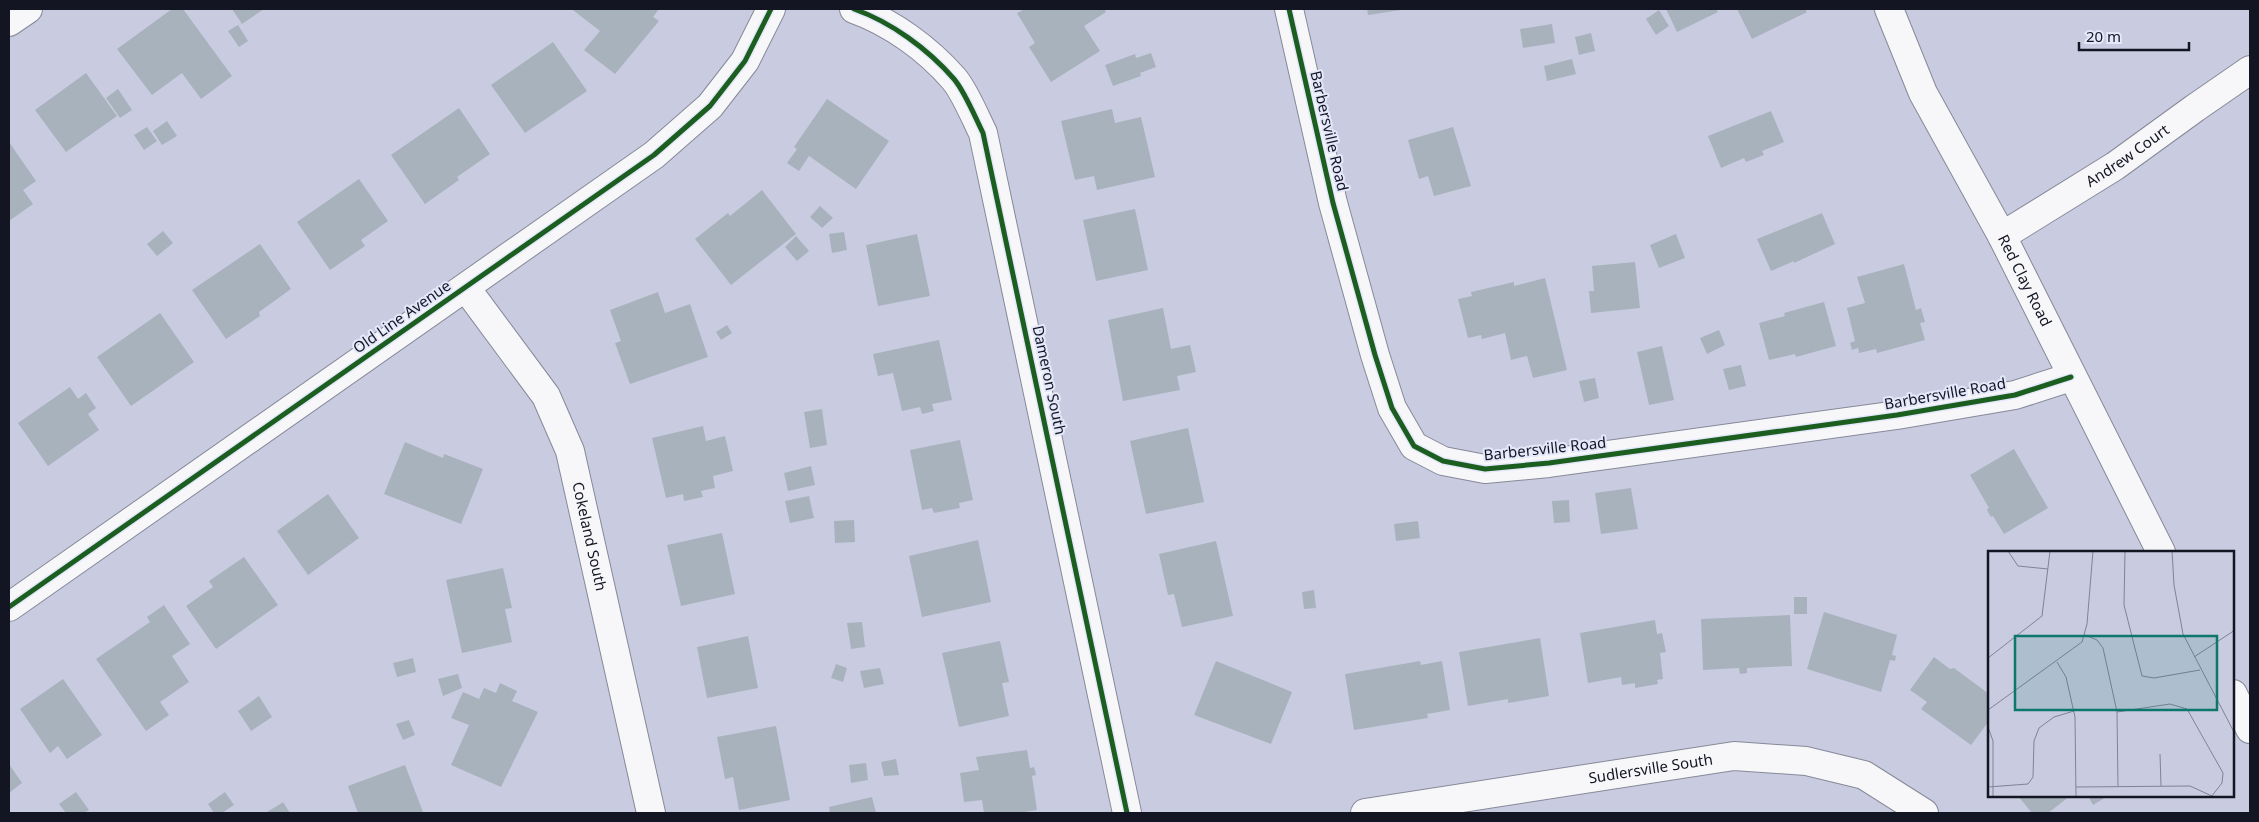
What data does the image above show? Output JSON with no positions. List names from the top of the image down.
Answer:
{
  "streets": {
    "street": [
      "Barbersville Road",
      "Andrew Court",
      "Red Clay Road",
      "Old Line Avenue",
      "Dameron South",
      "Cokeland South",
      "Sudlersville South"
    ]
  },
  "crossings": [
    ["Barbersville Road", "Red Clay Road"],
    ["Andrew Court", "Red Clay Road"],
    ["Old Line Avenue", "Cokeland South"]
  ],
  "scale_bar": "20 m"
}
